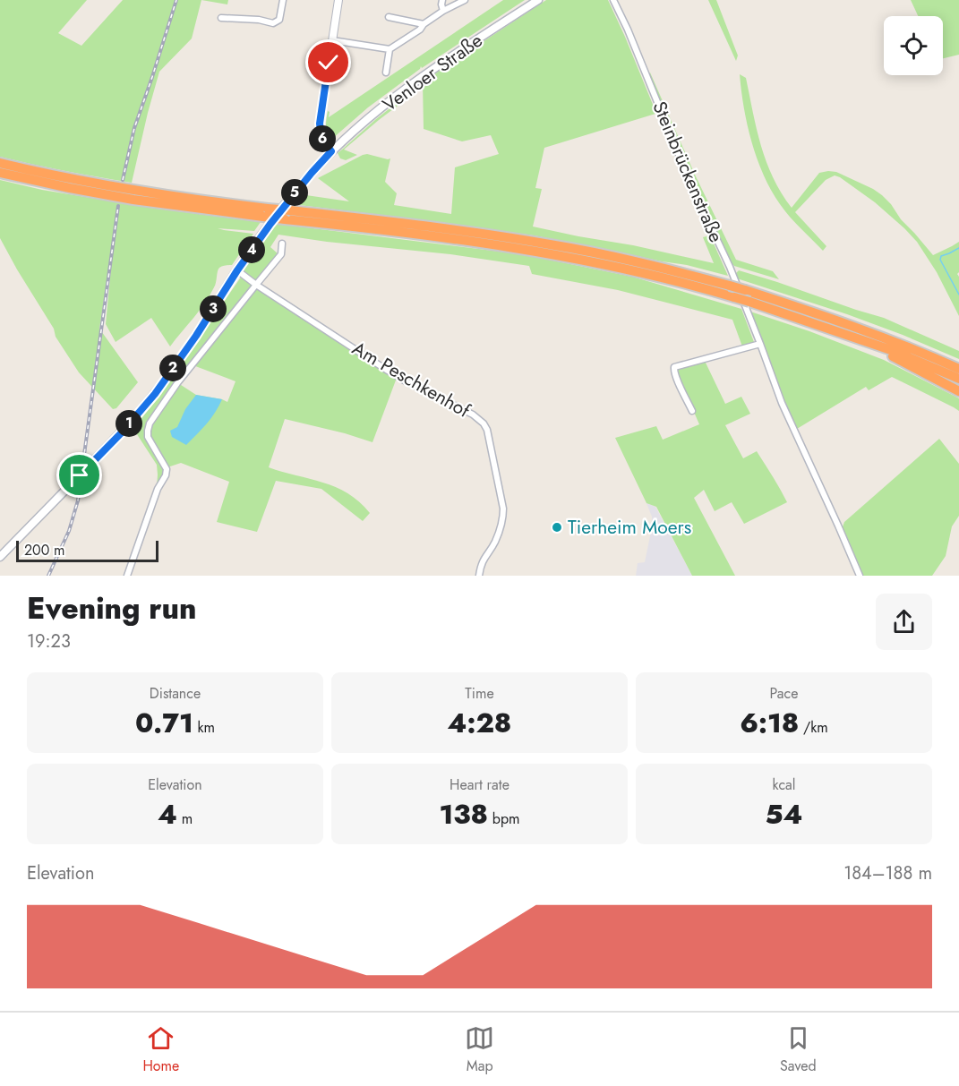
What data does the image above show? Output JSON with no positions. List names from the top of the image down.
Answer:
{
  "streets": {
    "main road": ["Venloer Straße"],
    "street": ["Steinbrückenstraße", "Am Peschkenhof"]
  },
  "crossings": [
    ["Venloer Straße", "Am Peschkenhof"]
  ],
  "places": ["Tierheim Moers"],
  "scale_bar": "200 m",
  "page": {
    "pins": [
      "6",
      "5",
      "4",
      "3",
      "2",
      "1"
    ],
    "scale": "200 m",
    "heading": ["Evening run", "19:23"],
    "stats": [
      ["Distance", "0.71 km"],
      ["Time", "4:28"],
      ["Pace", "6:18 /km"],
      ["Elevation", "4 m"],
      ["Heart rate", "138 bpm"],
      ["kcal", "54"]
    ],
    "chart": ["Elevation", "184–188 m"],
    "tabs": ["Home", "Map", "Saved"]
  }
}
